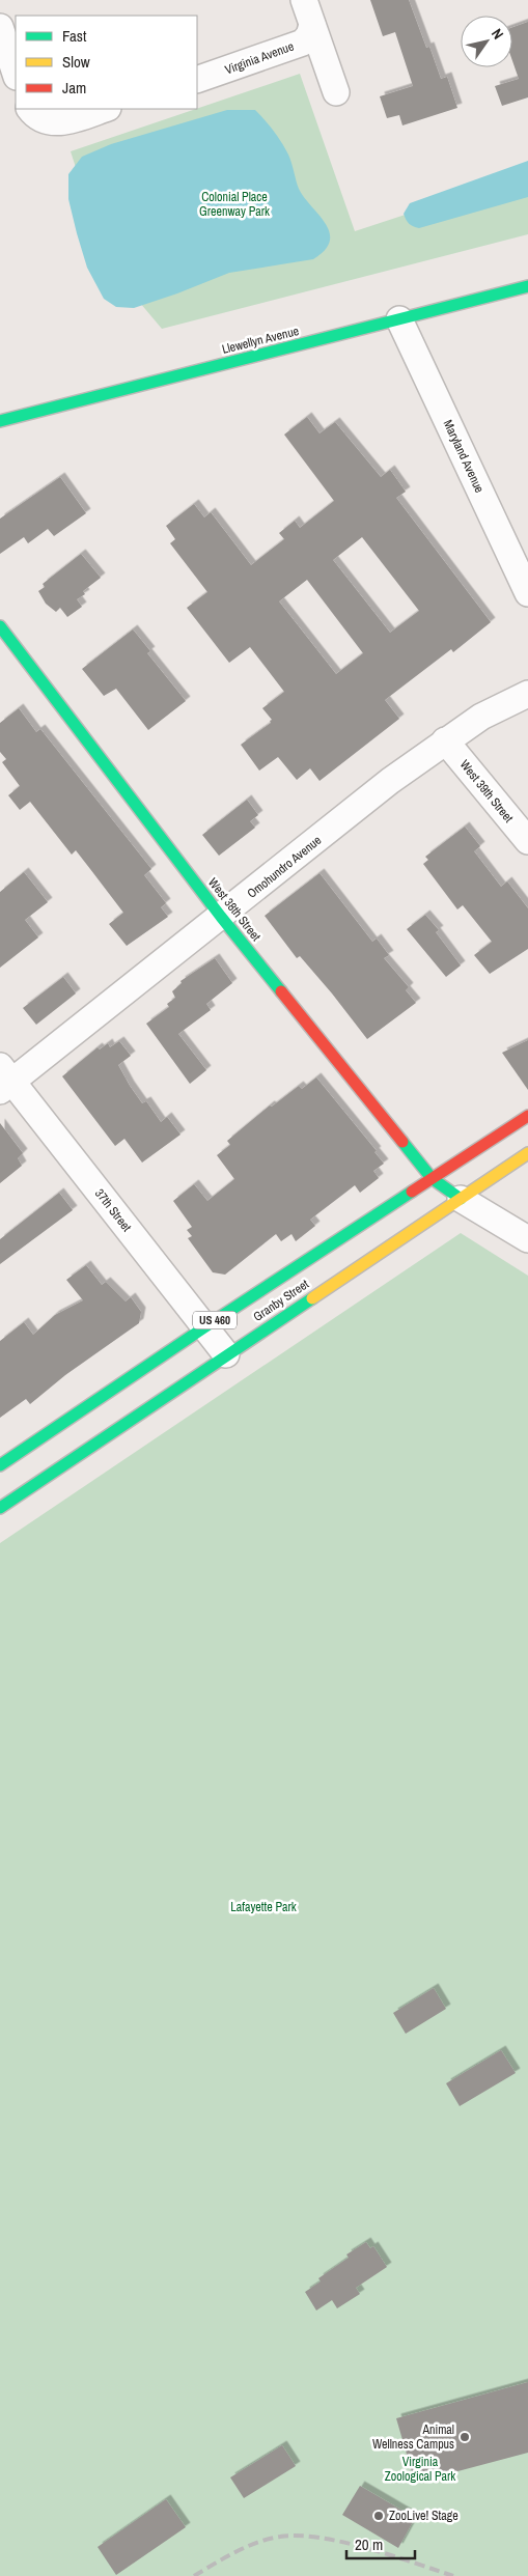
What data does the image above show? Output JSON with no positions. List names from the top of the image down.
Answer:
{
  "streets": {
    "main road": [
      "Llewellyn Avenue",
      "West 38th Street",
      "Granby Street",
      "US 460"
    ],
    "street": [
      "Virginia Avenue",
      "Maryland Avenue",
      "West 39th Street",
      "Omohundro Avenue",
      "37th Street"
    ]
  },
  "crossings": [
    ["Llewellyn Avenue", "Maryland Avenue"],
    ["West 39th Street", "Omohundro Avenue"],
    ["Omohundro Avenue", "West 38th Street"],
    ["Omohundro Avenue", "37th Street"],
    ["West 38th Street", "Granby Street"],
    ["37th Street", "Granby Street"]
  ],
  "parks": ["Colonial Place Greenway Park", "Lafayette Park", "Virginia Zoological Park"],
  "places": ["Animal Wellness Campus", "ZooLive! Stage"],
  "legend": ["Fast", "Slow", "Jam"],
  "scale_bar": "20 m",
  "north": "top right"
}
